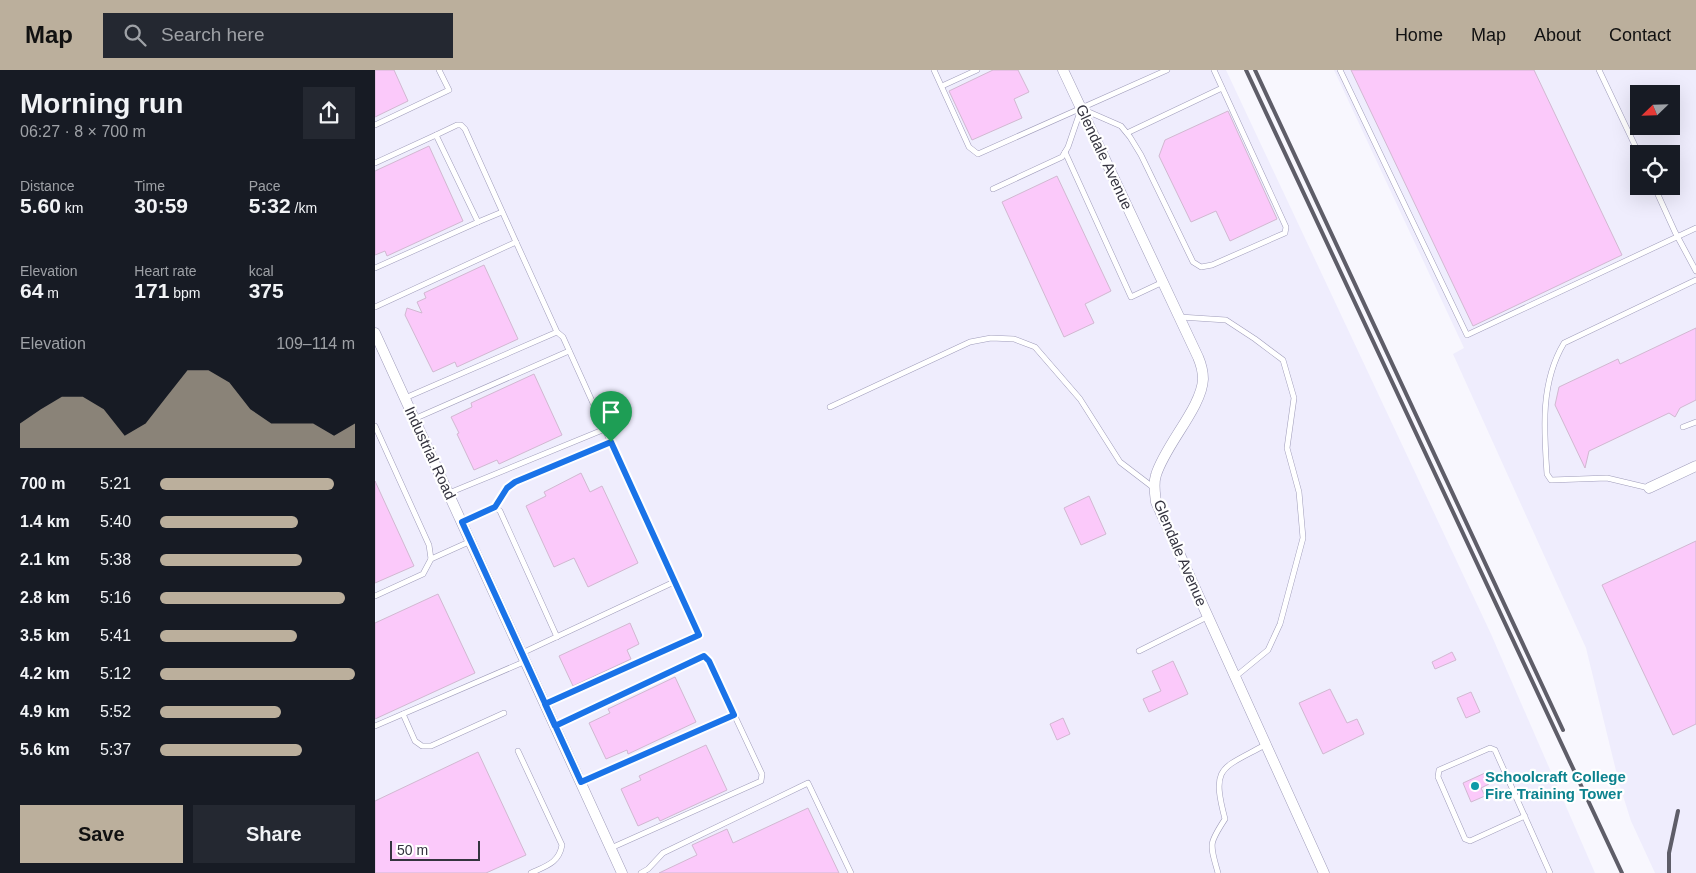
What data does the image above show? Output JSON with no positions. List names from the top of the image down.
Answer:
{
  "streets": {
    "street": ["Glendale Avenue", "Industrial Road"]
  },
  "places": ["Schoolcraft College Fire Training Tower"],
  "scale_bar": "50 m",
  "north": "bottom left",
  "page": {
    "header": "Map",
    "search": "Search here",
    "nav": [
      "Home",
      "Map",
      "About",
      "Contact"
    ],
    "heading": ["Morning run", "06:27 · 8 × 700 m"],
    "stats": [
      ["Distance", "5.60 km"],
      ["Time", "30:59"],
      ["Pace", "5:32 /km"],
      ["Elevation", "64 m"],
      ["Heart rate", "171 bpm"],
      ["kcal", "375"]
    ],
    "chart": ["Elevation", "109–114 m"],
    "list": [
      {
        "name": "700 m",
        "note": "5:21"
      },
      {
        "name": "1.4 km",
        "note": "5:40"
      },
      {
        "name": "2.1 km",
        "note": "5:38"
      },
      {
        "name": "2.8 km",
        "note": "5:16"
      },
      {
        "name": "3.5 km",
        "note": "5:41"
      },
      {
        "name": "4.2 km",
        "note": "5:12"
      },
      {
        "name": "4.9 km",
        "note": "5:52"
      },
      {
        "name": "5.6 km",
        "note": "5:37"
      }
    ],
    "buttons": ["Save", "Share"],
    "scale": "50 m"
  }
}
